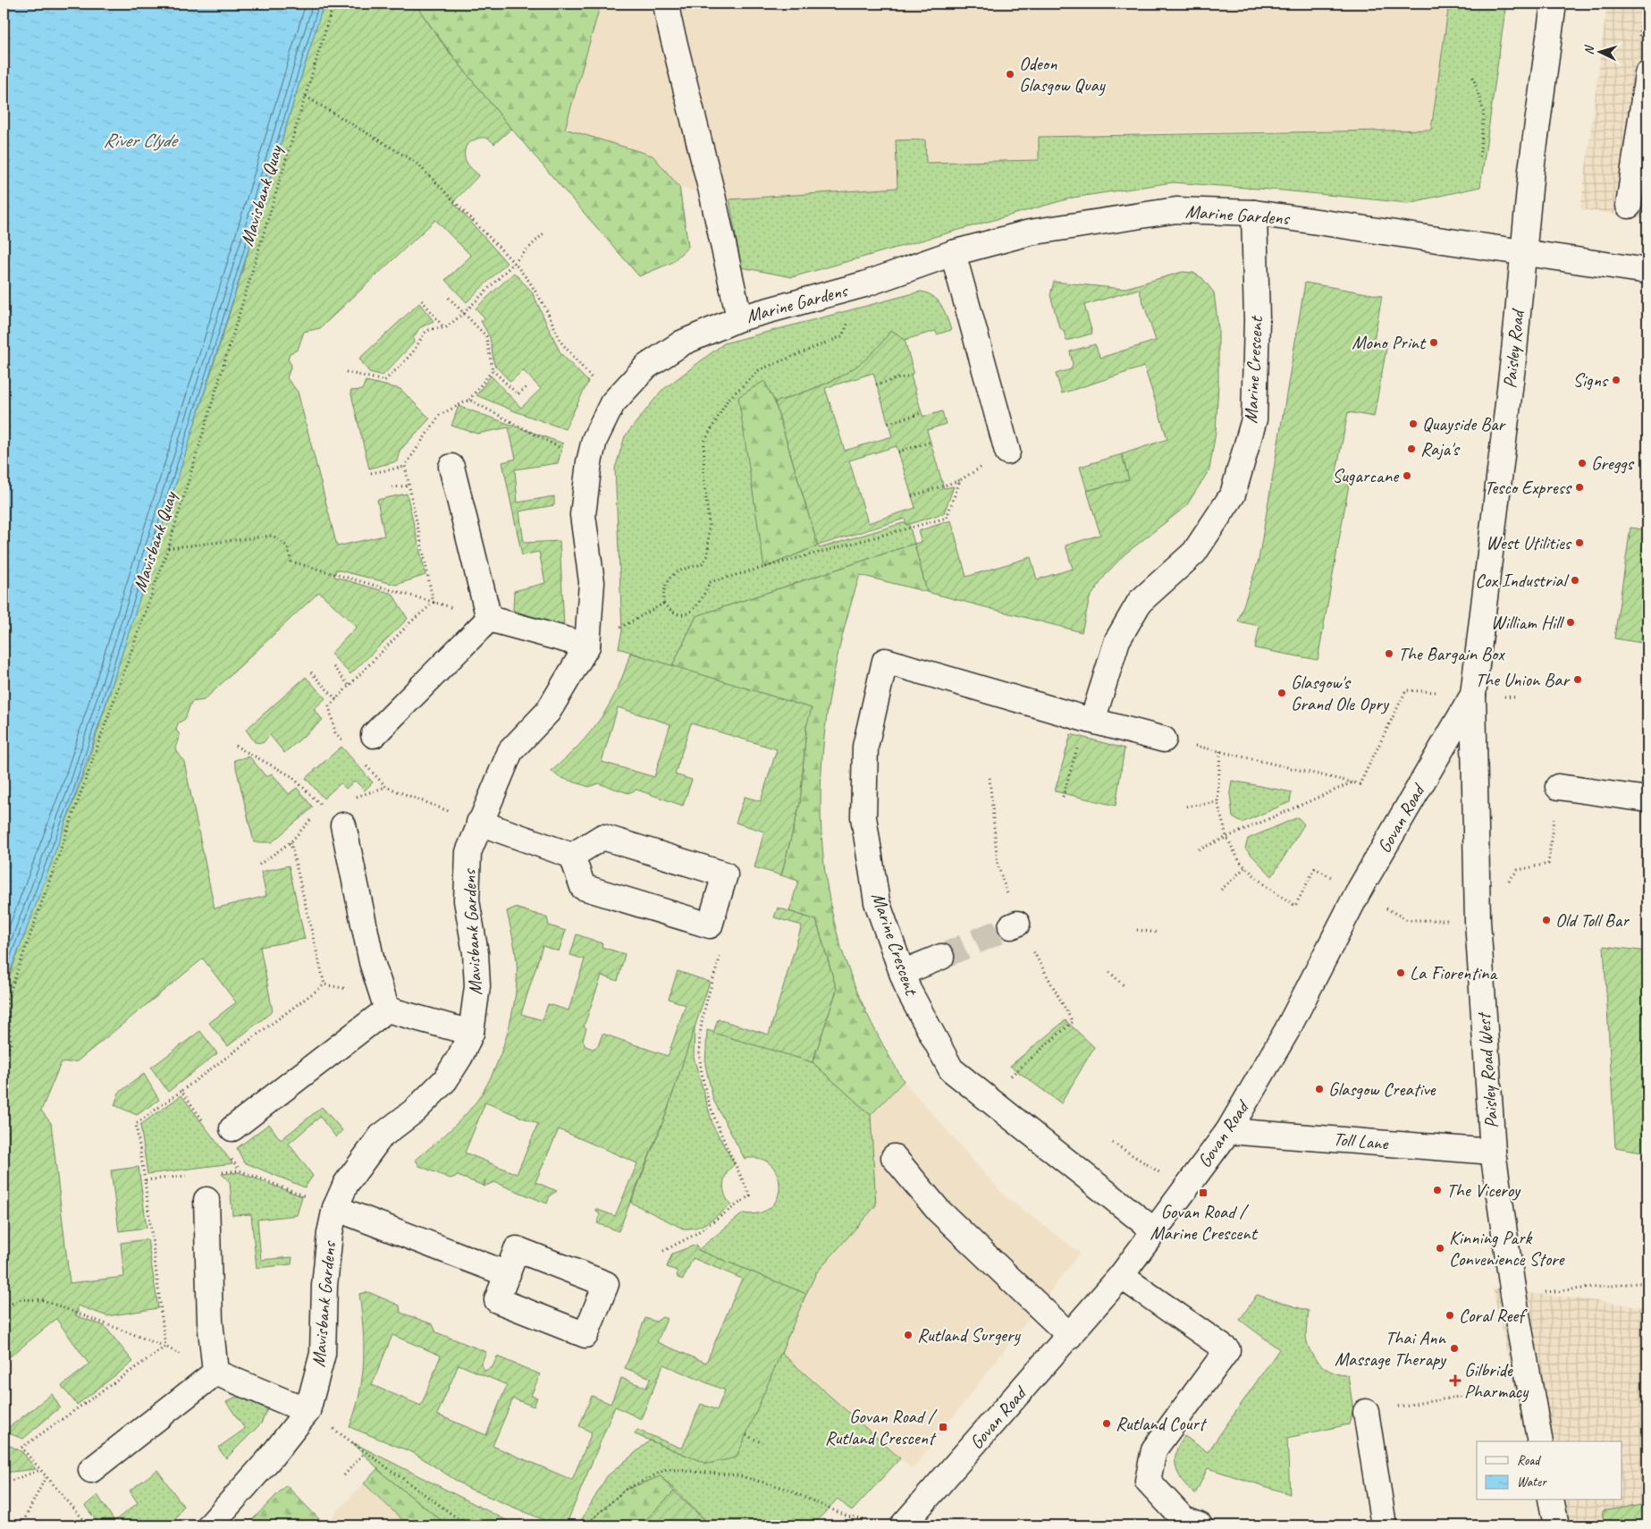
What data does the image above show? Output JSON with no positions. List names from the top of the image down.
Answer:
{
  "streets": {
    "street": [
      "Marine Gardens",
      "Paisley Road",
      "Marine Crescent",
      "Govan Road",
      "Mavisbank Gardens",
      "Paisley Road West",
      "Toll Lane"
    ],
    "path": ["Mavisbank Quay"]
  },
  "crossings": [
    ["Marine Gardens", "Paisley Road"],
    ["Marine Gardens", "Marine Crescent"],
    ["Marine Gardens", "Mavisbank Gardens"],
    ["Paisley Road", "Govan Road"],
    ["Paisley Road", "Paisley Road West"],
    ["Marine Crescent", "Govan Road"],
    ["Govan Road", "Paisley Road West"],
    ["Govan Road", "Toll Lane"],
    ["Paisley Road West", "Toll Lane"]
  ],
  "water": ["River Clyde"],
  "places": {
    "other": [
      "Odeon Glasgow Quay",
      "Mono Print",
      "Signs",
      "Quayside Bar",
      "Raja's",
      "Greggs",
      "Sugarcane",
      "Tesco Express",
      "West Utilities",
      "Cox Industrial",
      "William Hill",
      "The Bargain Box",
      "The Union Bar",
      "Glasgow's Grand Ole Opry",
      "Old Toll Bar",
      "La Fiorentina",
      "Glasgow Creative",
      "The Viceroy",
      "Kinning Park Convenience Store",
      "Coral Reef",
      "Rutland Surgery",
      "Thai Ann Massage Therapy",
      "Rutland Court"
    ],
    "transit": ["Govan Road / Marine Crescent", "Govan Road / Rutland Crescent"],
    "health": ["Gilbride Pharmacy"]
  },
  "legend": ["Road", "Water"],
  "north": "left"
}
